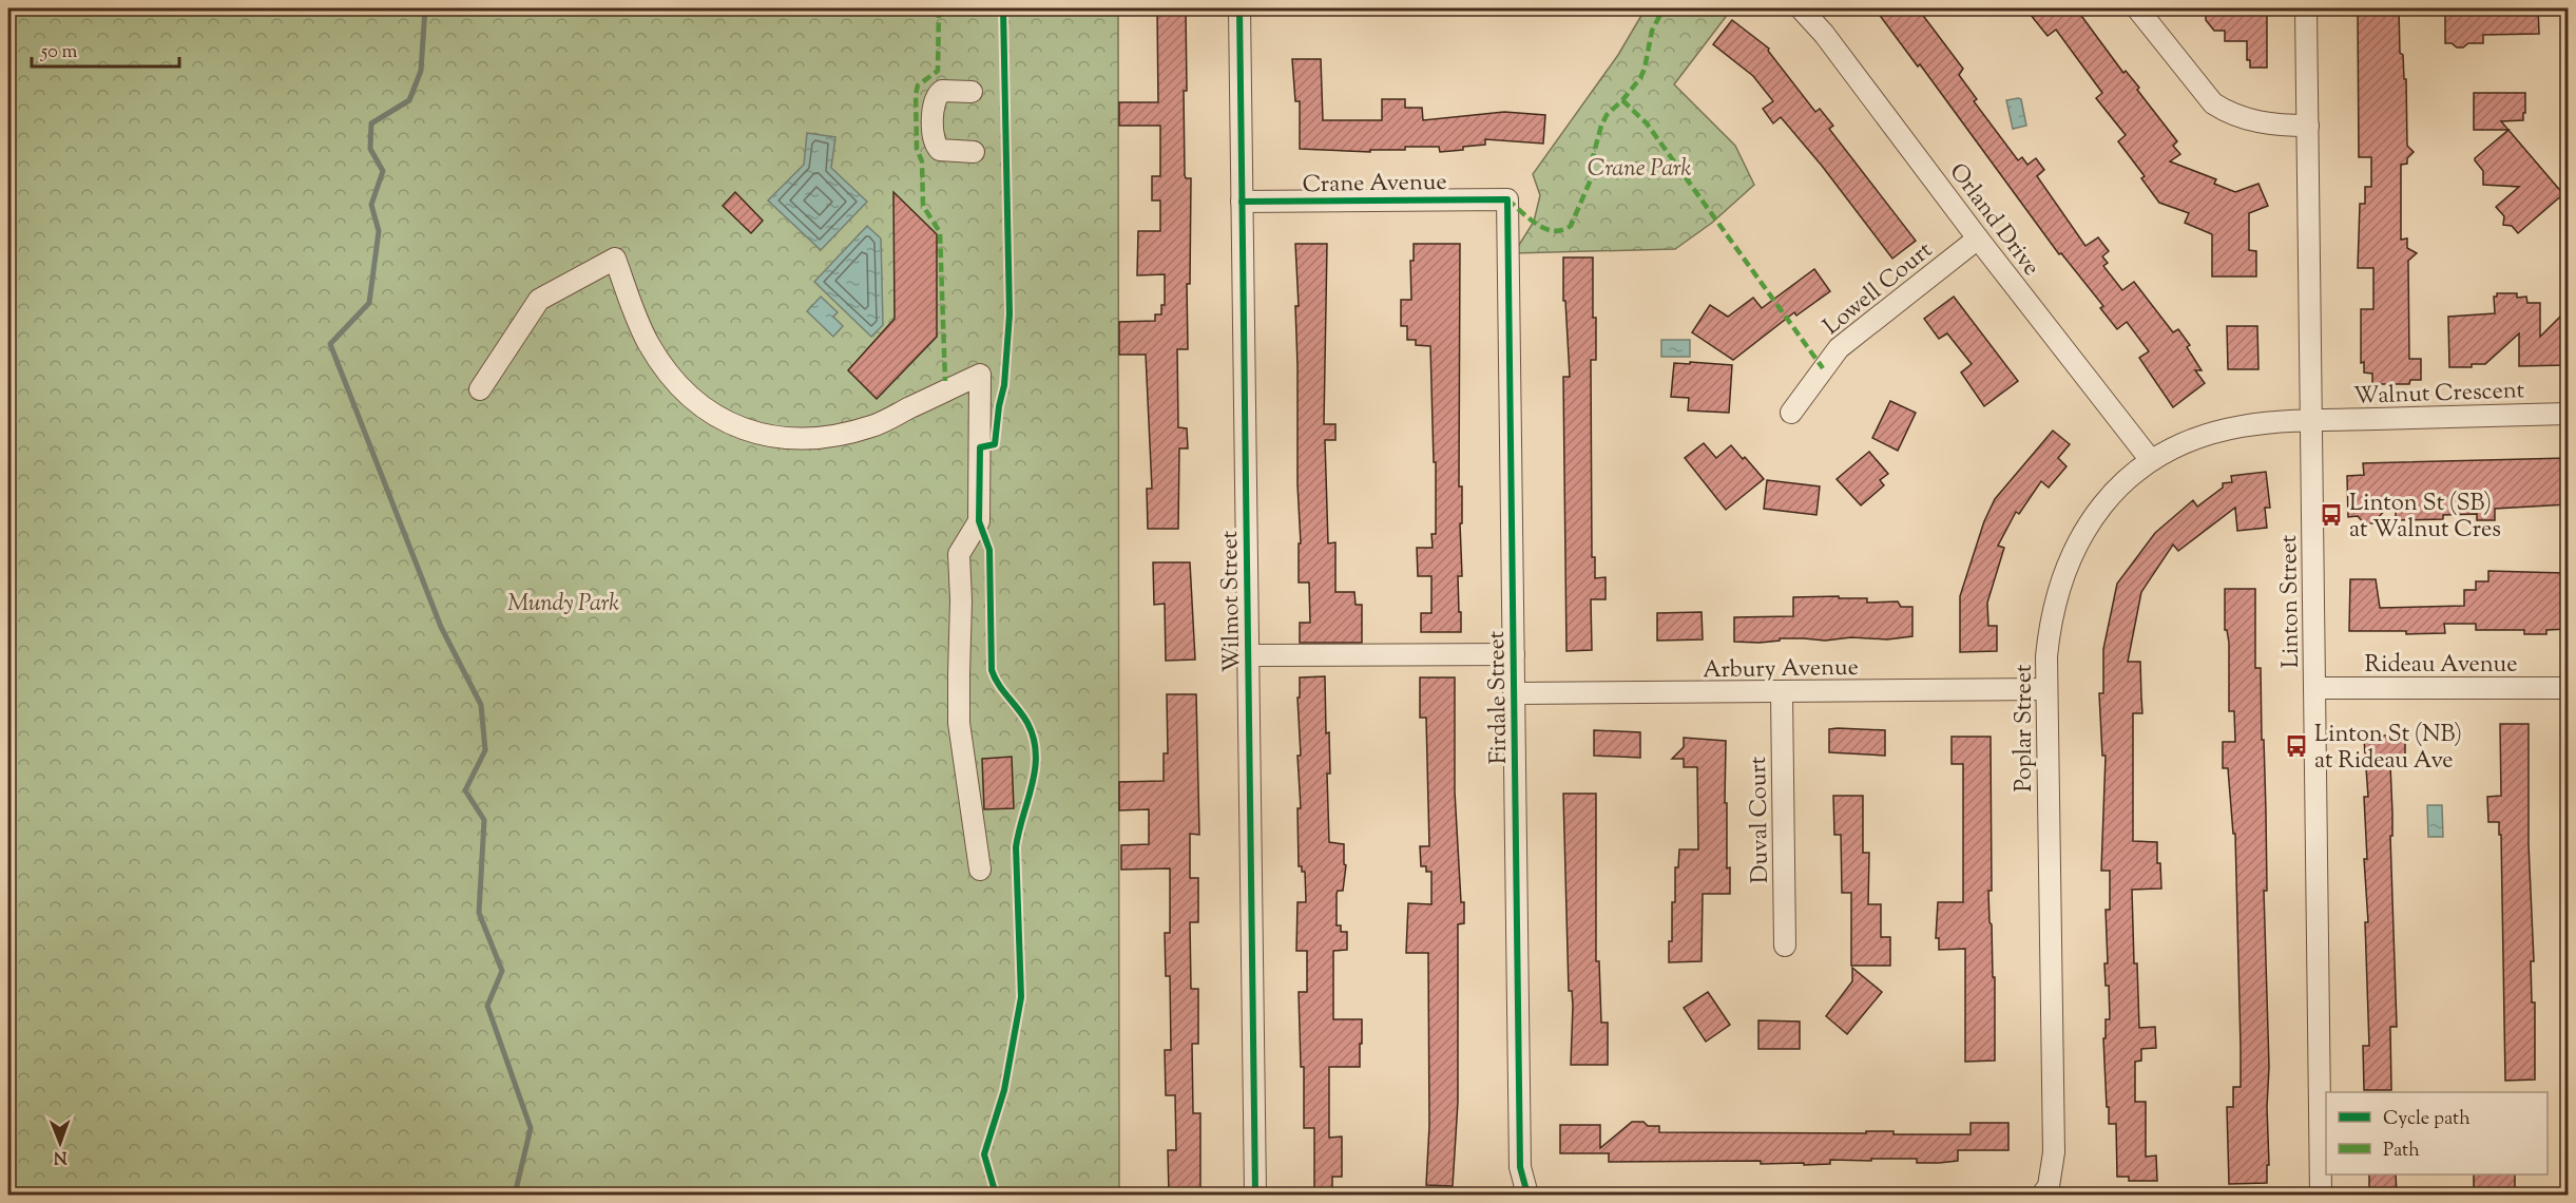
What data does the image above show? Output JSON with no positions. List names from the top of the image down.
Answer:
{
  "streets": {
    "street": [
      "Crane Avenue",
      "Orland Drive",
      "Lowell Court",
      "Walnut Crescent",
      "Wilmot Street",
      "Linton Street",
      "Rideau Avenue",
      "Arbury Avenue",
      "Firdale Street",
      "Poplar Street",
      "Duval Court"
    ]
  },
  "crossings": [
    ["Crane Avenue", "Wilmot Street"],
    ["Crane Avenue", "Firdale Street"],
    ["Orland Drive", "Lowell Court"],
    ["Orland Drive", "Poplar Street"],
    ["Walnut Crescent", "Linton Street"],
    ["Walnut Crescent", "Poplar Street"],
    ["Linton Street", "Rideau Avenue"],
    ["Linton Street", "Poplar Street"],
    ["Arbury Avenue", "Firdale Street"],
    ["Arbury Avenue", "Poplar Street"],
    ["Arbury Avenue", "Duval Court"]
  ],
  "parks": ["Crane Park", "Mundy Park"],
  "places": {
    "bus stop": ["Linton St (SB) at Walnut Cres", "Linton St (NB) at Rideau Ave"]
  },
  "legend": ["Cycle path", "Path"],
  "scale_bar": "50 m",
  "north": "bottom"
}
